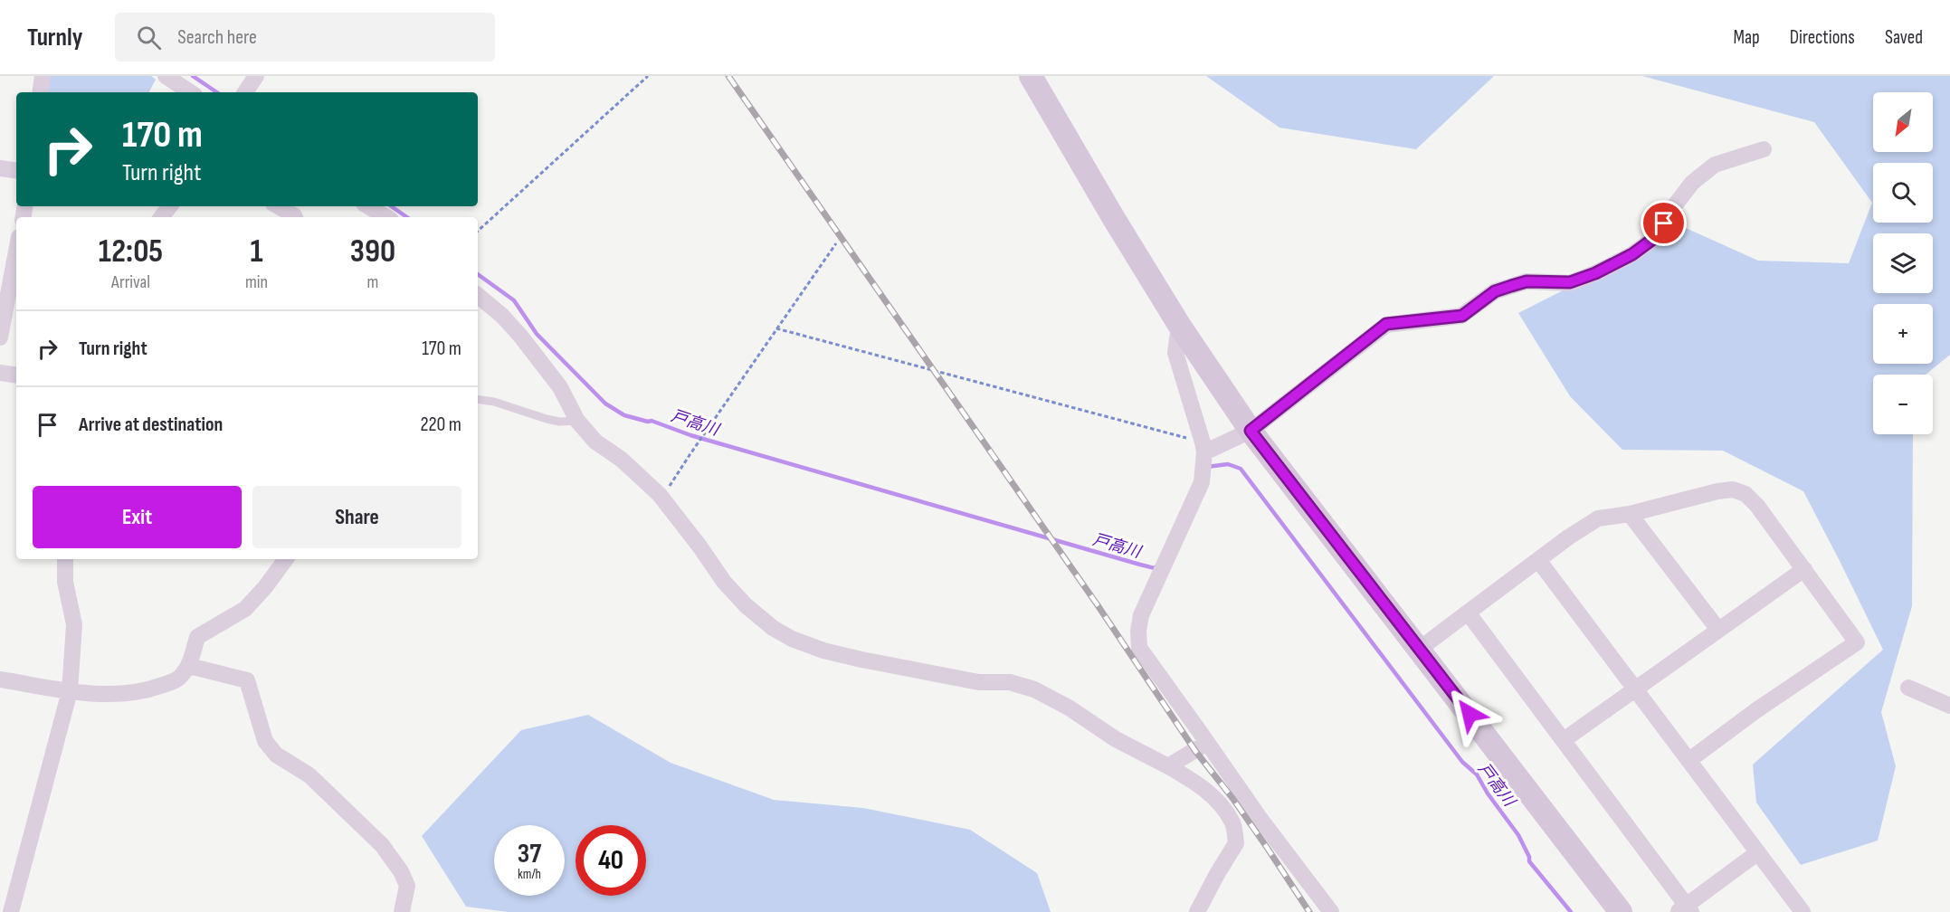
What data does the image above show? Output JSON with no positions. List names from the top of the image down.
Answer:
{
  "water": ["戸高川"],
  "north": "bottom left",
  "page": {
    "header": "Turnly",
    "search": "Search here",
    "nav": ["Map", "Directions", "Saved"],
    "map_buttons": ["+", "−"],
    "turn": ["170 m", "Turn right"],
    "eta": [
      "12:05",
      "Arrival",
      "1",
      "min",
      "390",
      "m"
    ],
    "list": [
      {
        "name": "Turn right",
        "value": "170 m"
      },
      {
        "name": "Arrive at destination",
        "value": "220 m"
      }
    ],
    "buttons": ["Exit", "Share"],
    "speed": "37 km/h",
    "limit": "40"
  }
}
